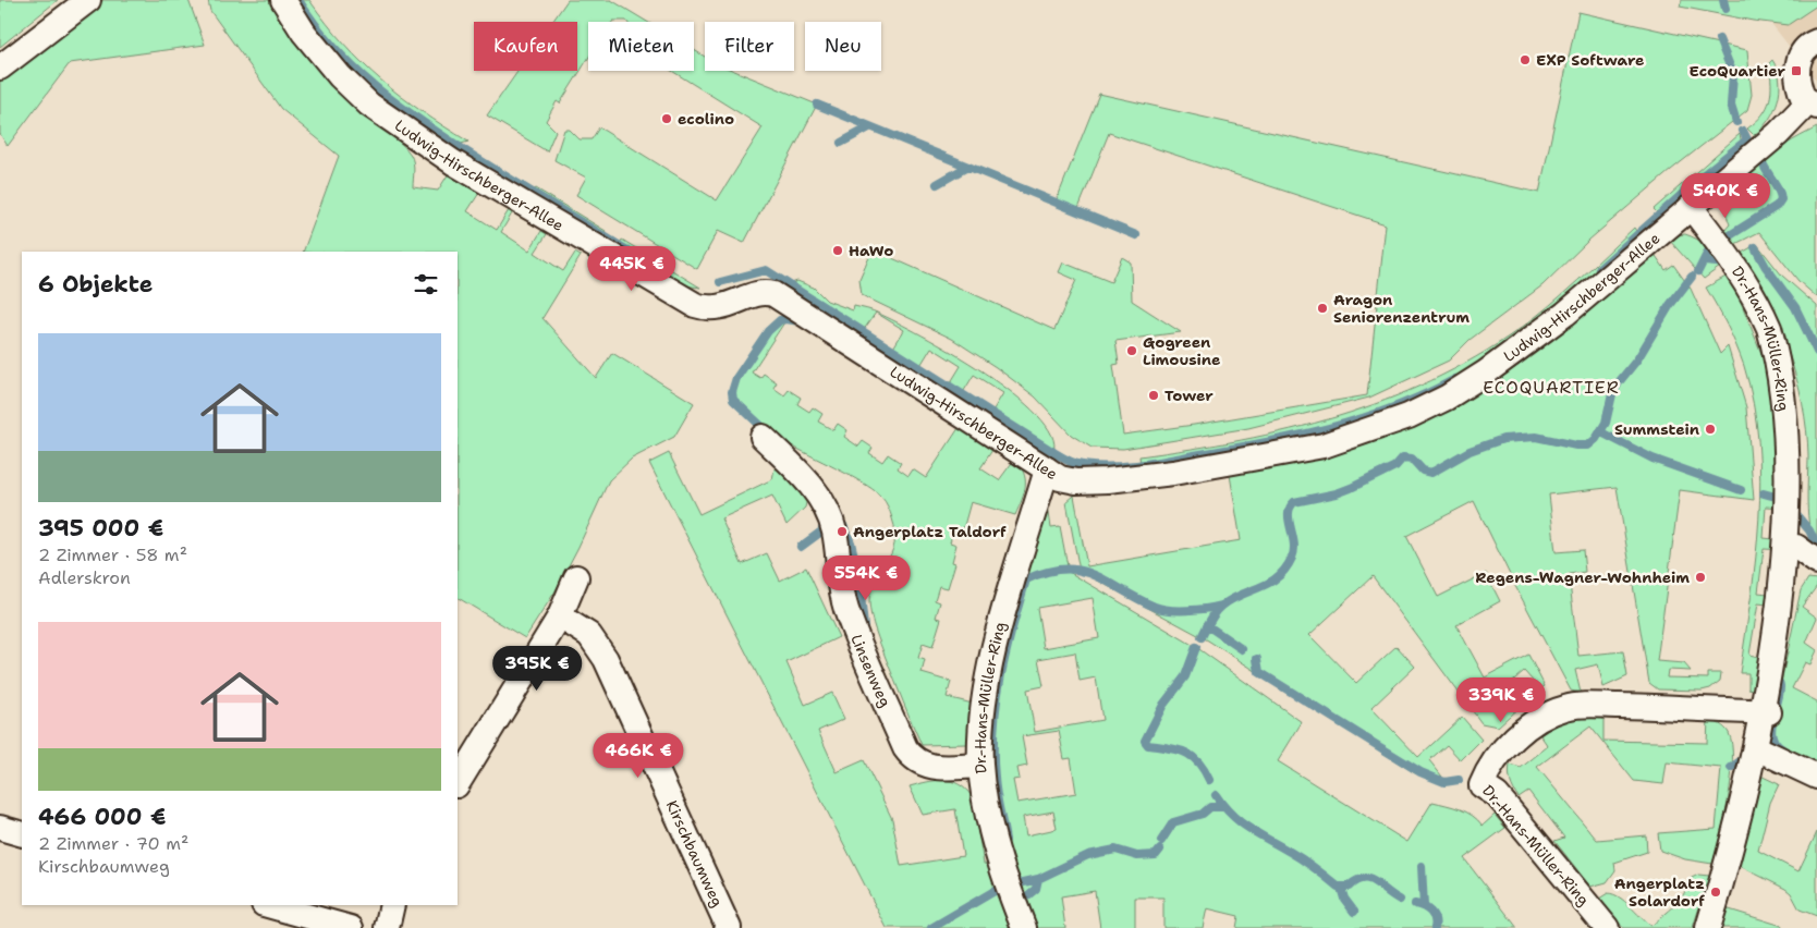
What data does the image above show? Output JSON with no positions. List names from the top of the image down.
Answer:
{
  "streets": {
    "street": [
      "Ludwig-Hirschberger-Allee",
      "Dr.-Hans-Müller-Ring",
      "Linsenweg",
      "Kirschbaumweg"
    ]
  },
  "crossings": [
    ["Ludwig-Hirschberger-Allee", "Dr.-Hans-Müller-Ring"],
    ["Dr.-Hans-Müller-Ring", "Linsenweg"]
  ],
  "districts": ["ECOQUARTIER"],
  "places": {
    "other": [
      "EXP Software",
      "ecolino",
      "HaWo",
      "Aragon Seniorenzentrum",
      "Gogreen Limousine",
      "Tower",
      "Summstein",
      "Angerplatz Taldorf",
      "Regens-Wagner-Wohnheim",
      "Angerplatz Solardorf"
    ],
    "transit": ["EcoQuartier"]
  },
  "page": {
    "chip": [
      "Kaufen",
      "Mieten",
      "Filter",
      "Neu"
    ],
    "price": [
      "540K €",
      "445K €",
      "554K €",
      "395K €",
      "339K €",
      "466K €"
    ],
    "heading": "6 Objekte",
    "list": [
      {
        "name": "395 000 €",
        "note": "2 Zimmer · 58 m² · Adlerskron"
      },
      {
        "name": "466 000 €",
        "note": "2 Zimmer · 70 m² · Kirschbaumweg"
      }
    ]
  }
}
